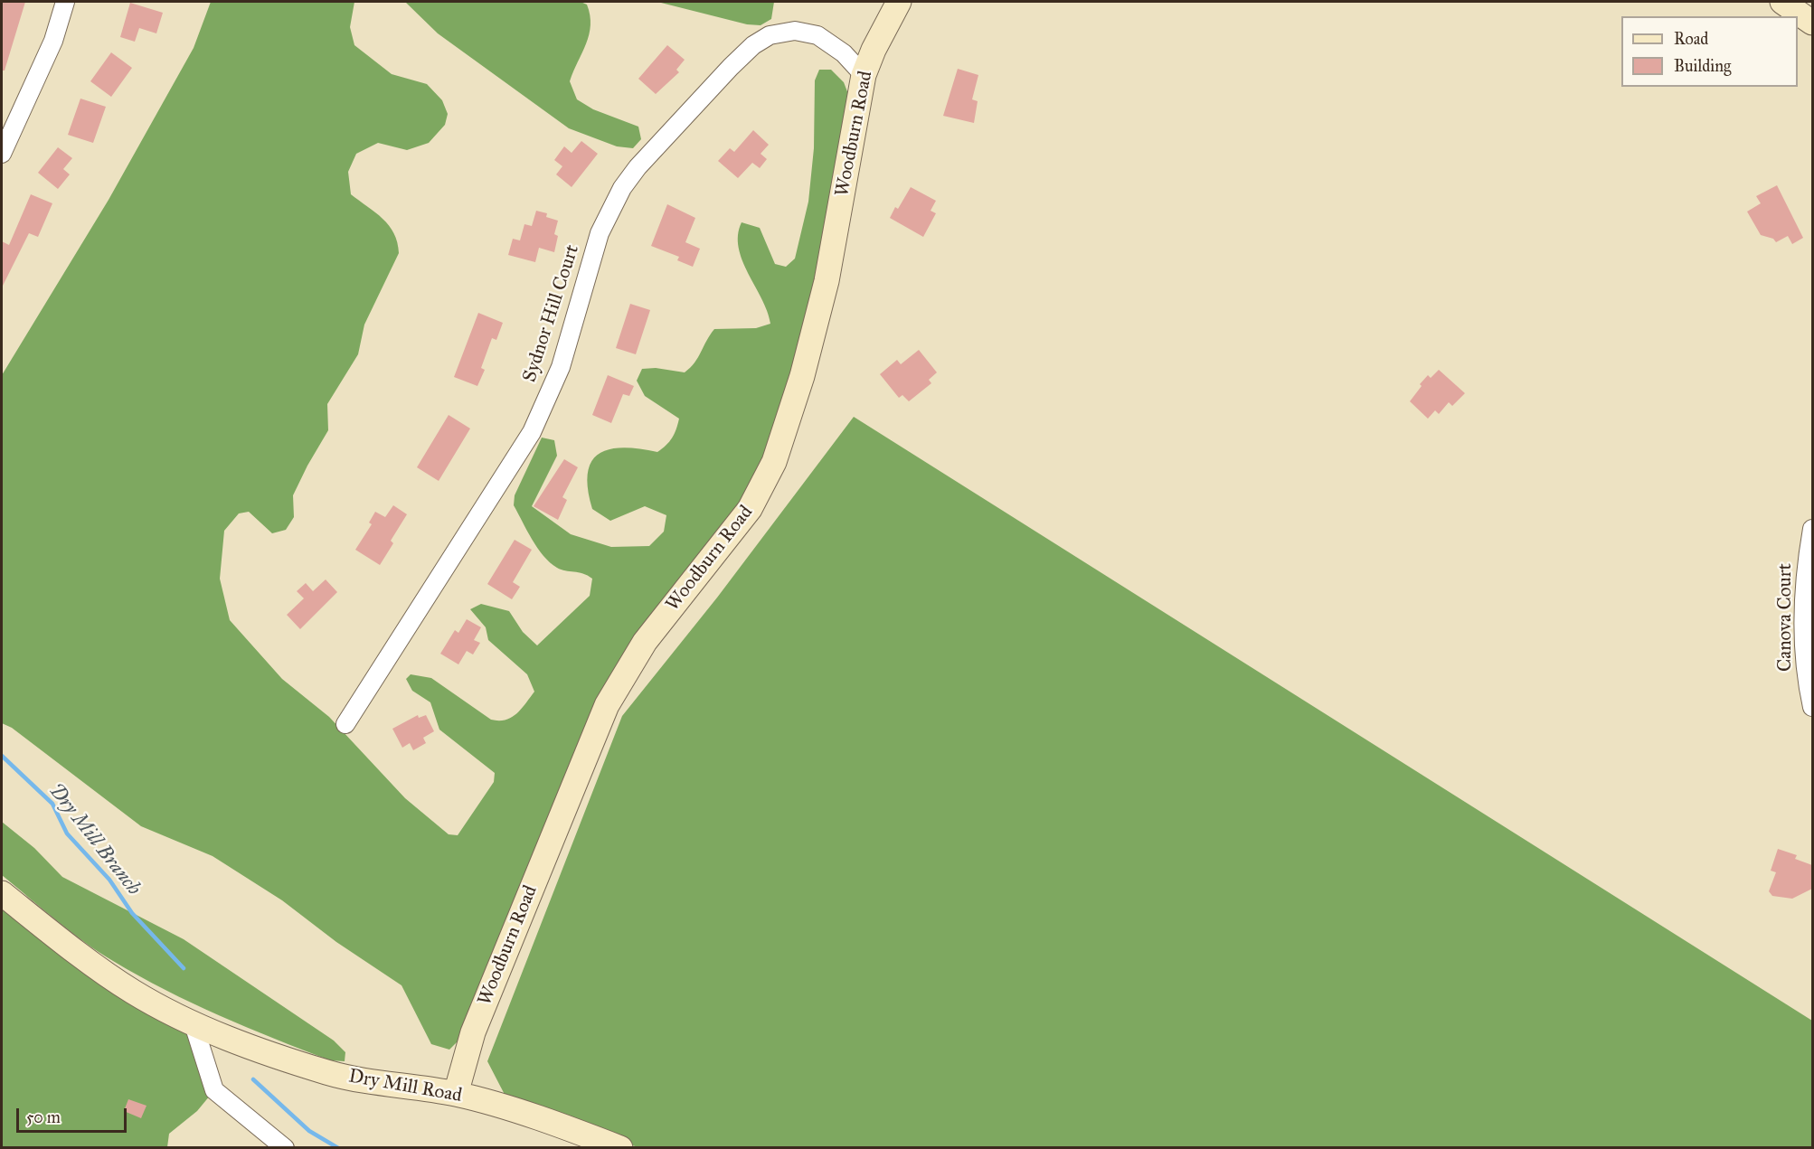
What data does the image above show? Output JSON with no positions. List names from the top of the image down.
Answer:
{
  "streets": {
    "street": [
      "Woodburn Road",
      "Sydnor Hill Court",
      "Canova Court",
      "Dry Mill Road"
    ]
  },
  "crossings": [
    ["Woodburn Road", "Sydnor Hill Court"],
    ["Woodburn Road", "Dry Mill Road"]
  ],
  "water": ["Dry Mill Branch"],
  "legend": ["Road", "Building"],
  "scale_bar": "50 m"
}
